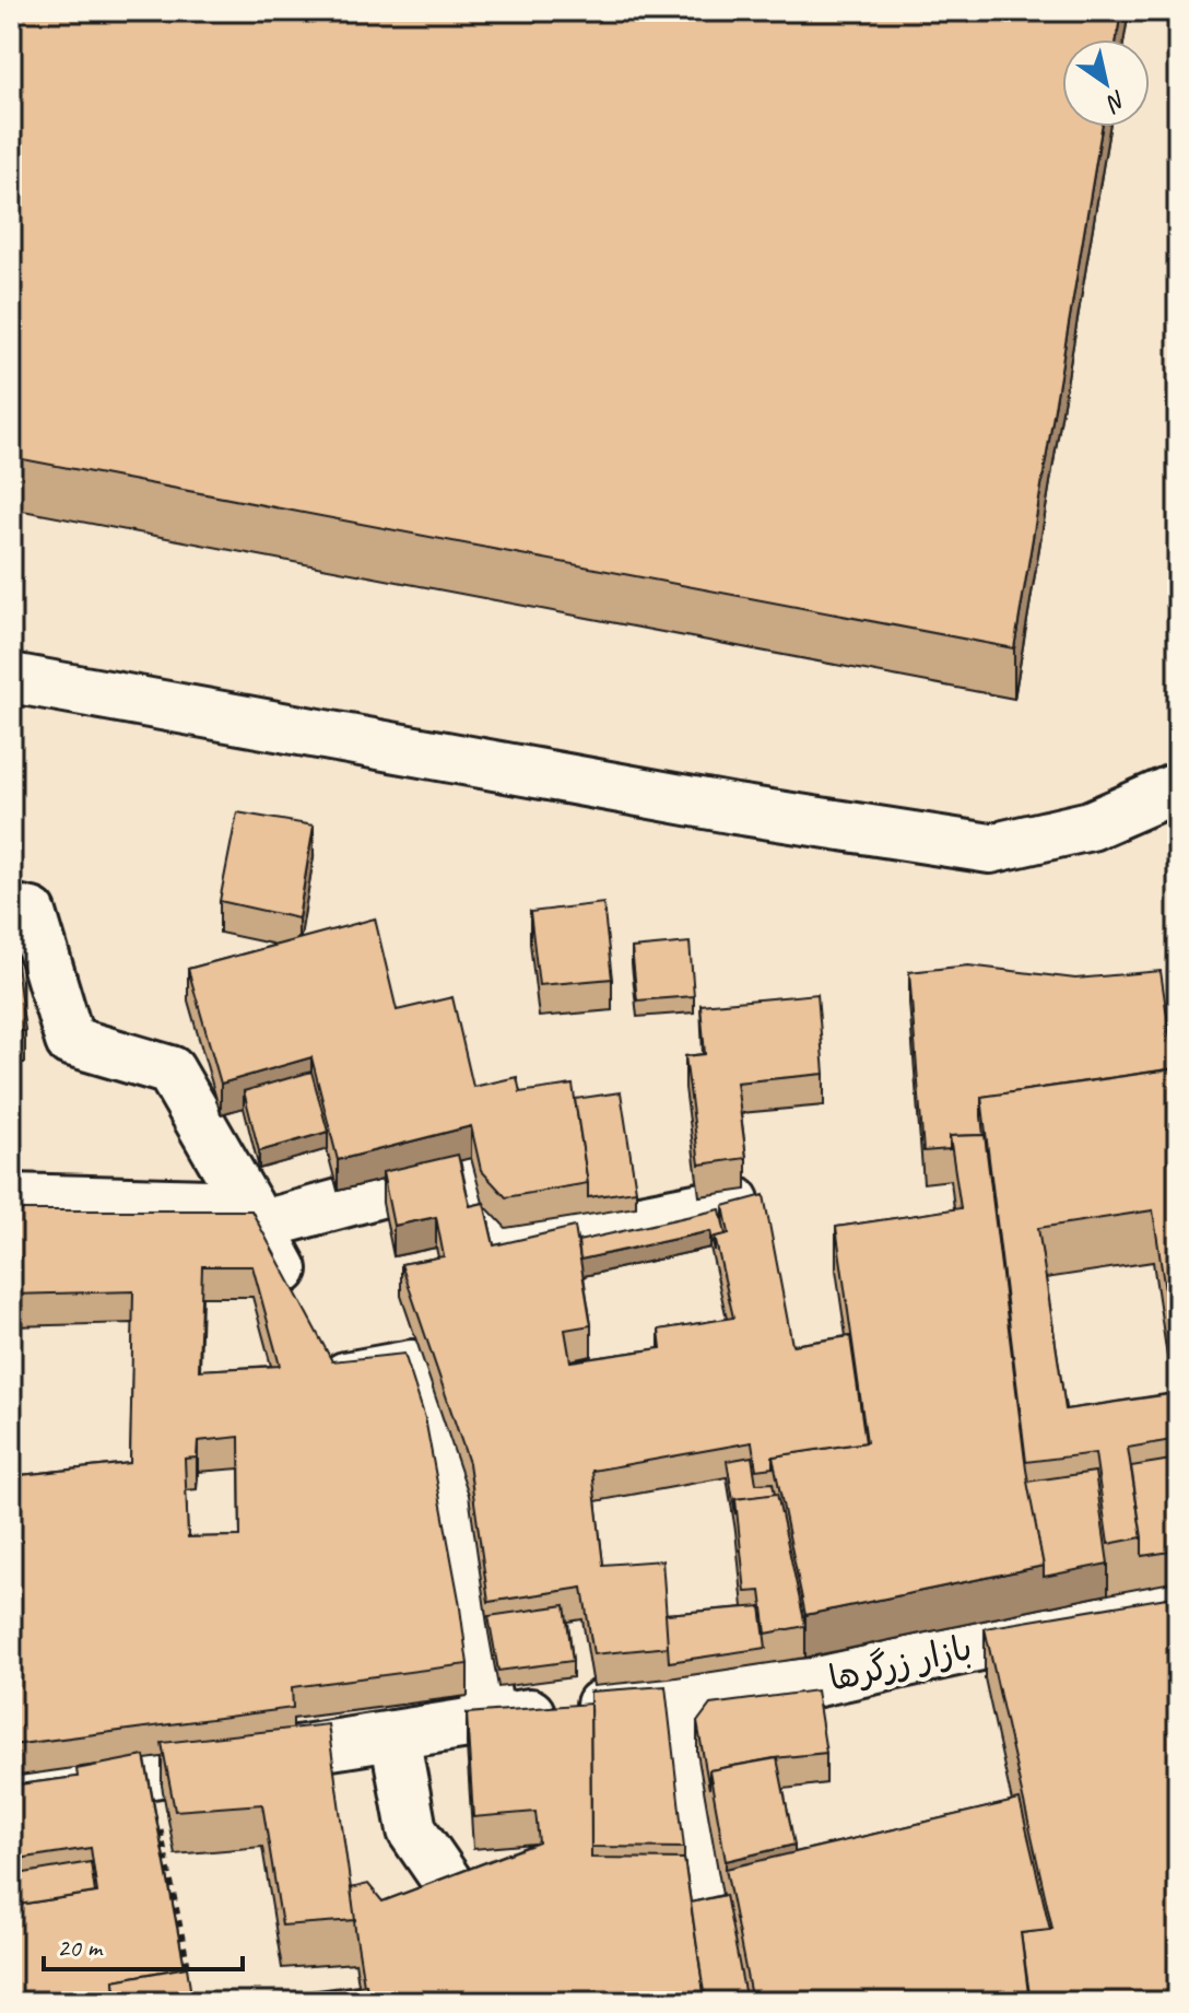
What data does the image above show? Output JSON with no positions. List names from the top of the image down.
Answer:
{
  "streets": {
    "street": ["بازار زرگرها"]
  },
  "scale_bar": "20 m",
  "north": "bottom right"
}
